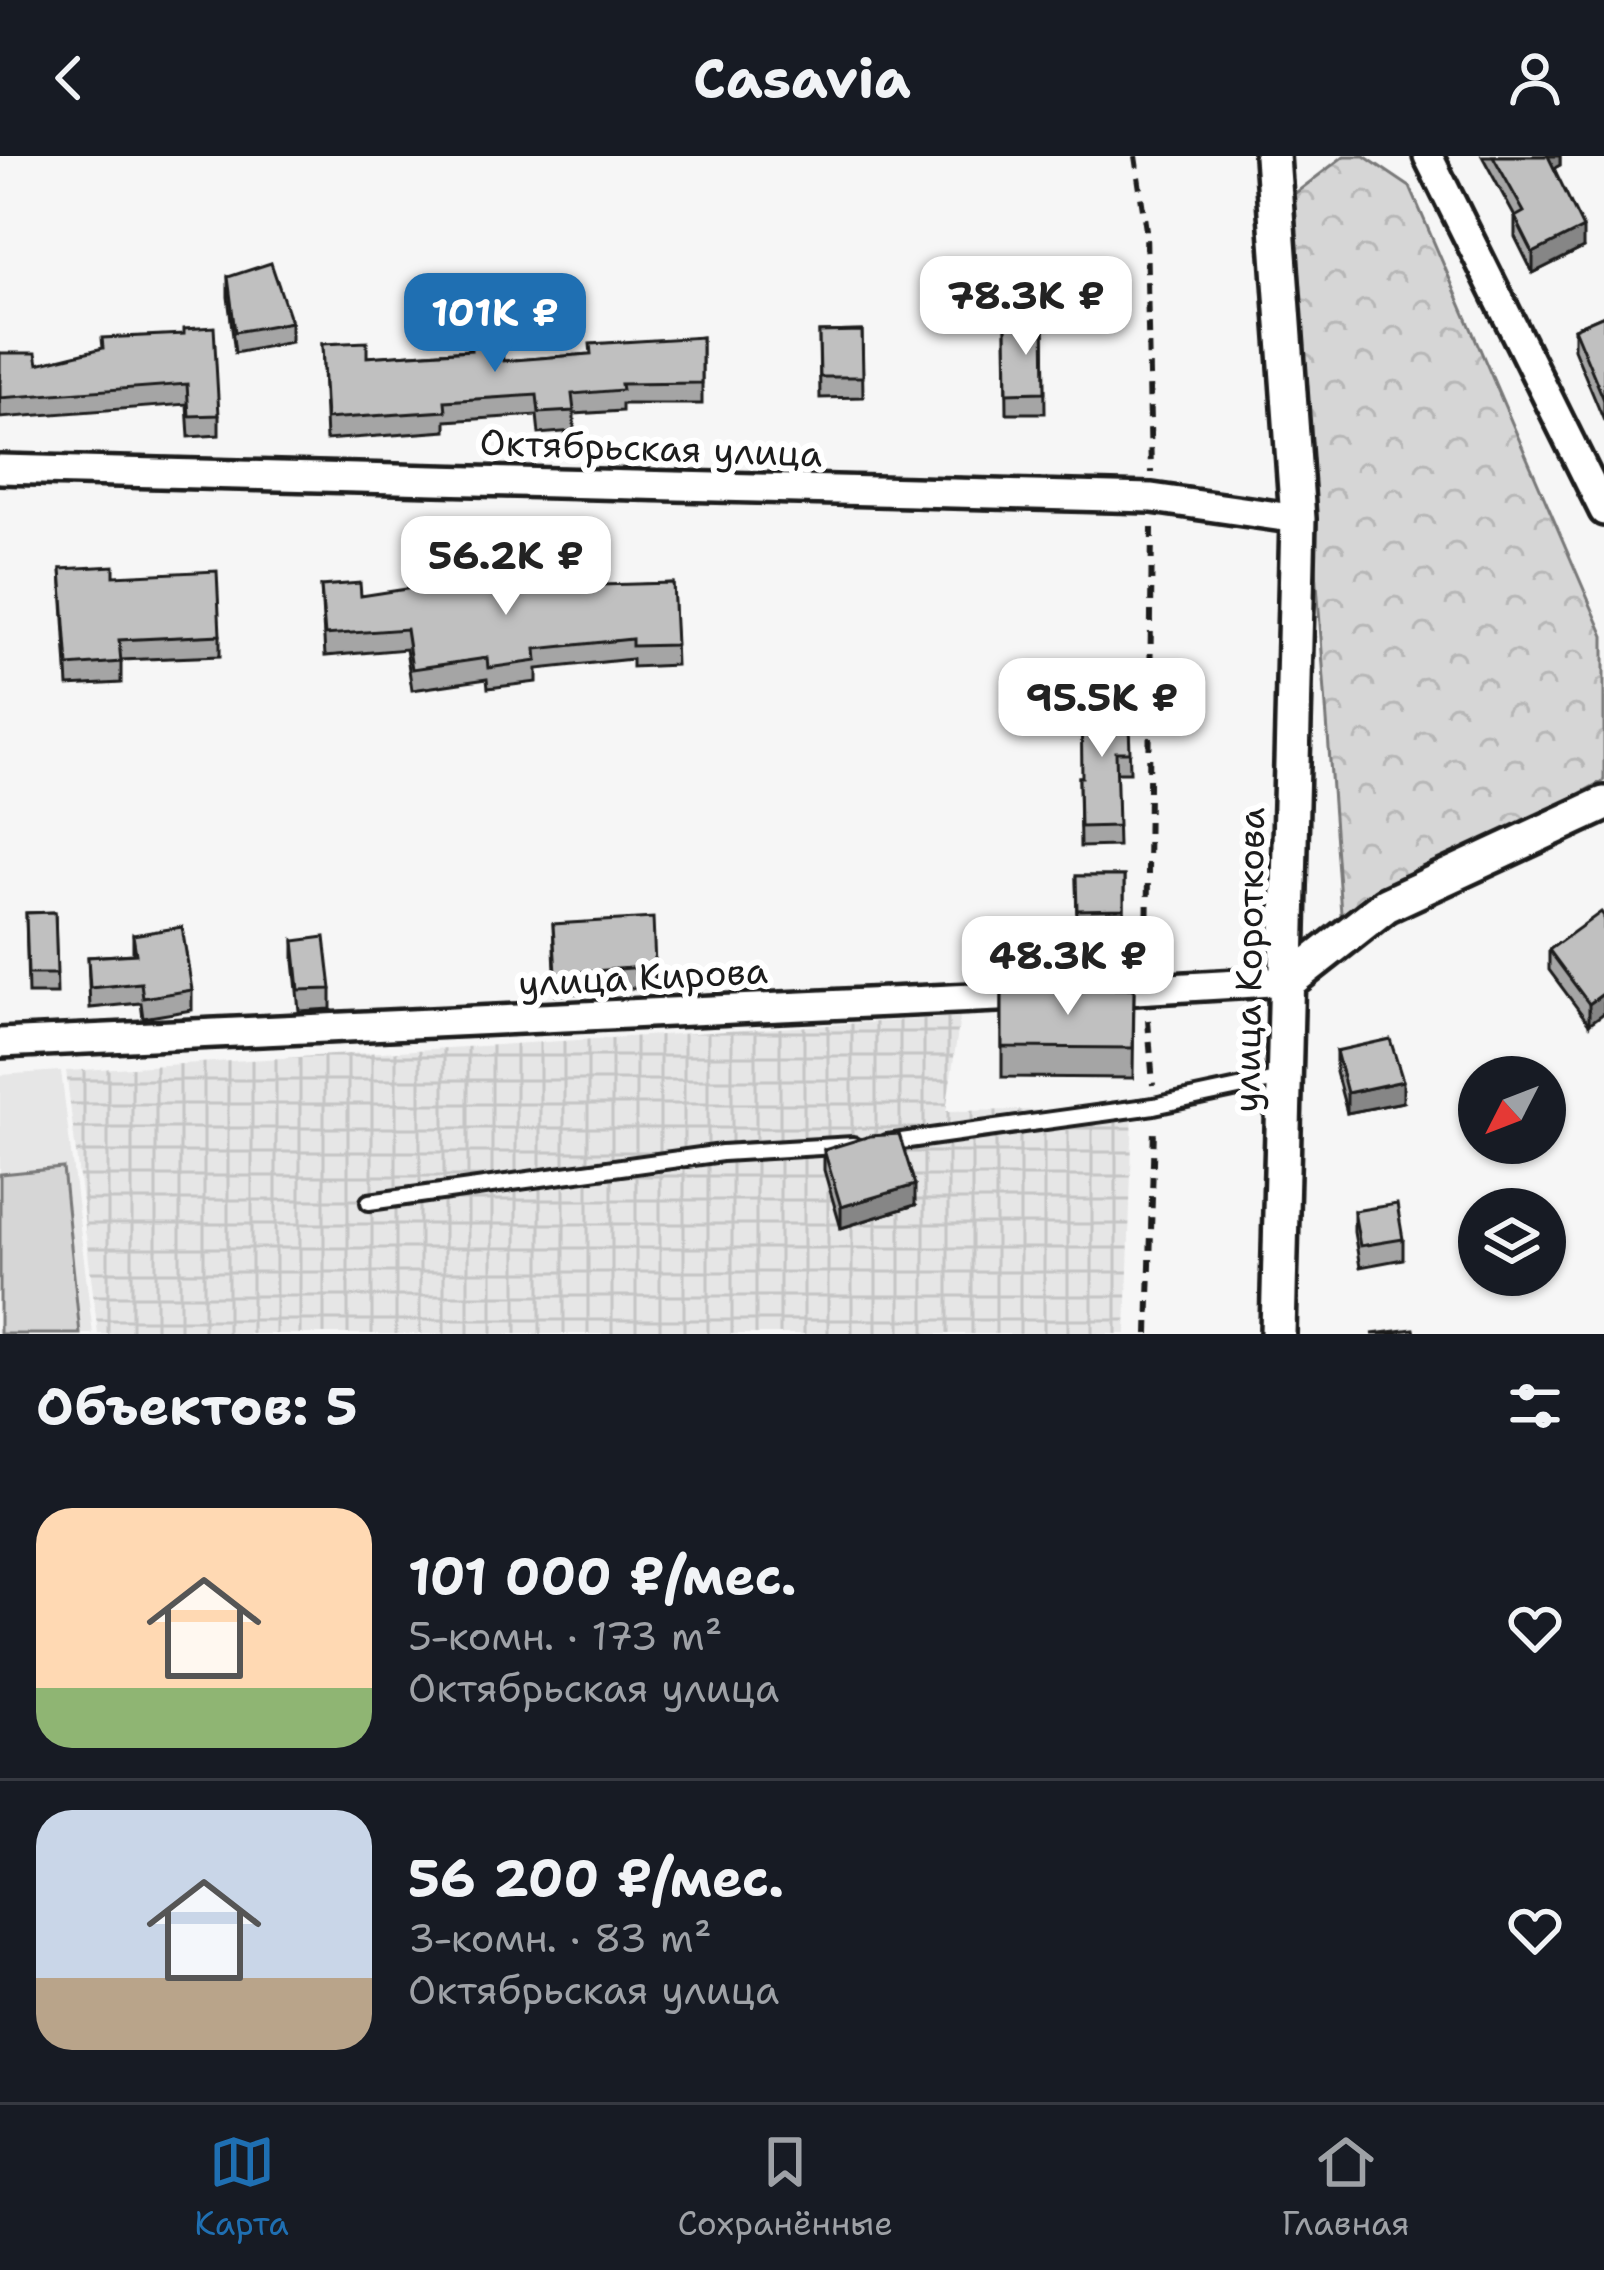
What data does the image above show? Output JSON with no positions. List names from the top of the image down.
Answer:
{
  "streets": {
    "street": ["Октябрьская улица", "улица Короткова", "улица Кирова"]
  },
  "crossings": [
    ["Октябрьская улица", "улица Короткова"],
    ["улица Короткова", "улица Кирова"]
  ],
  "north": "bottom left",
  "page": {
    "header": "Casavia",
    "price": [
      "78.3K ₽",
      "101K ₽",
      "56.2K ₽",
      "95.5K ₽",
      "48.3K ₽"
    ],
    "heading": "Объектов: 5",
    "list": [
      {
        "name": "101 000 ₽/мес.",
        "note": "5-комн. · 173 m² · Октябрьская улица"
      },
      {
        "name": "56 200 ₽/мес.",
        "note": "3-комн. · 83 m² · Октябрьская улица"
      }
    ],
    "tabs": ["Карта", "Сохранённые", "Главная"]
  }
}
